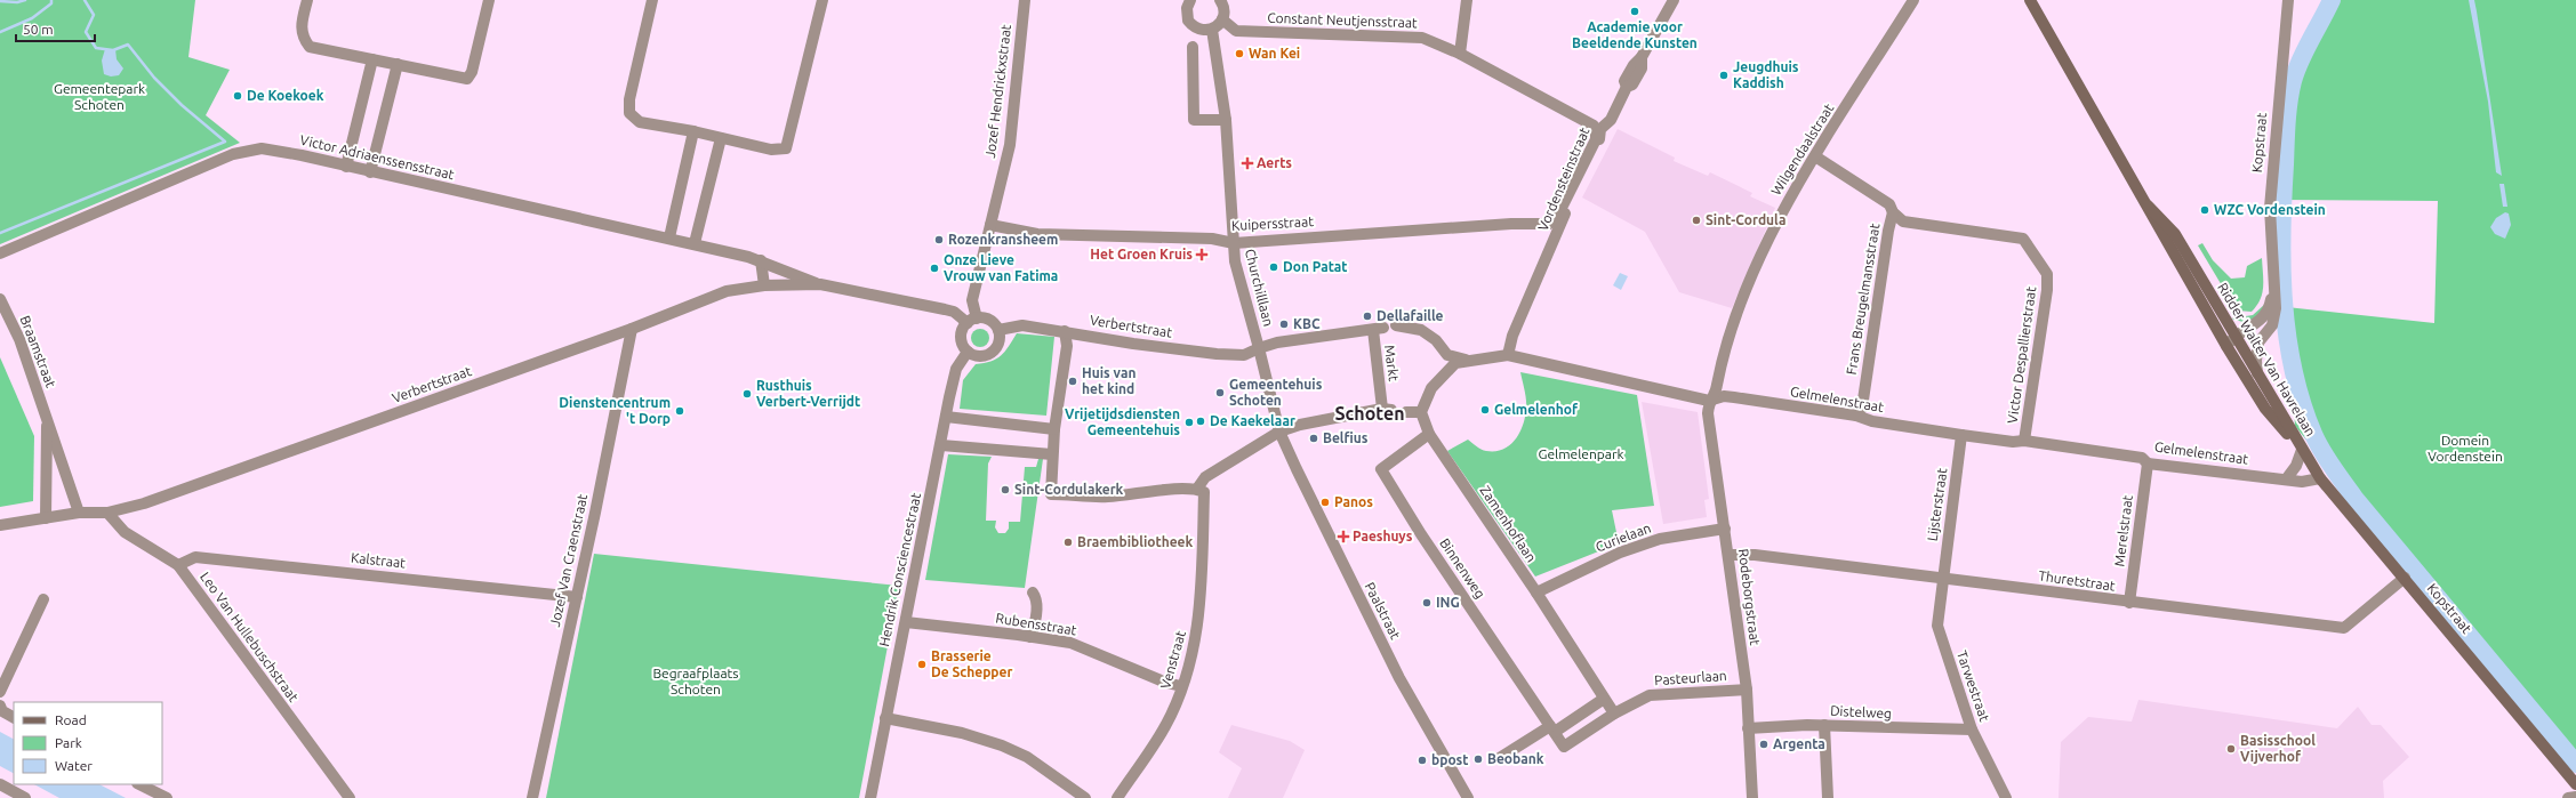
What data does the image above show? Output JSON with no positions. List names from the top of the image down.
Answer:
{
  "streets": {
    "main road": ["Kopstraat", "Ridder Walter Van Havrelaan"],
    "street": [
      "Constant Neutjensstraat",
      "Jozef Hendrickxstraat",
      "Wilgendaalstraat",
      "Victor Adriaenssensstraat",
      "Vordensteinstraat",
      "Kuipersstraat",
      "Churchilllaan",
      "Frans Breugelmansstraat",
      "Verbertstraat",
      "Braamstraat",
      "Victor Despallierstraat",
      "Markt",
      "Gelmelenstraat",
      "Lijsterstraat",
      "Zamenhoflaan",
      "Merelstraat",
      "Curielaan",
      "Kalstraat",
      "Jozef Van Craenstraat",
      "Binnenweg",
      "Hendrik Consciencestraat",
      "Thuretstraat",
      "Rodeborgstraat",
      "Paalstraat",
      "Rubensstraat",
      "Leo Van Hullebuschstraat",
      "Venstraat",
      "Pasteurlaan",
      "Tarwestraat",
      "Distelweg"
    ]
  },
  "crossings": [
    ["Constant Neutjensstraat", "Vordensteinstraat"],
    ["Jozef Hendrickxstraat", "Kuipersstraat"],
    ["Jozef Hendrickxstraat", "Verbertstraat"],
    ["Jozef Hendrickxstraat", "Hendrik Consciencestraat"],
    ["Kopstraat", "Ridder Walter Van Havrelaan"],
    ["Kopstraat", "Gelmelenstraat"],
    ["Kopstraat", "Thuretstraat"],
    ["Wilgendaalstraat", "Gelmelenstraat"],
    ["Wilgendaalstraat", "Rodeborgstraat"],
    ["Victor Adriaenssensstraat", "Verbertstraat"],
    ["Vordensteinstraat", "Kuipersstraat"],
    ["Vordensteinstraat", "Gelmelenstraat"],
    ["Kuipersstraat", "Churchilllaan"],
    ["Churchilllaan", "Verbertstraat"],
    ["Churchilllaan", "Markt"],
    ["Churchilllaan", "Paalstraat"],
    ["Frans Breugelmansstraat", "Victor Despallierstraat"],
    ["Frans Breugelmansstraat", "Gelmelenstraat"],
    ["Verbertstraat", "Braamstraat"],
    ["Verbertstraat", "Markt"],
    ["Verbertstraat", "Jozef Van Craenstraat"],
    ["Verbertstraat", "Hendrik Consciencestraat"],
    ["Verbertstraat", "Leo Van Hullebuschstraat"],
    ["Victor Despallierstraat", "Gelmelenstraat"],
    ["Markt", "Paalstraat"],
    ["Markt", "Venstraat"],
    ["Gelmelenstraat", "Lijsterstraat"],
    ["Gelmelenstraat", "Merelstraat"],
    ["Gelmelenstraat", "Rodeborgstraat"],
    ["Lijsterstraat", "Thuretstraat"],
    ["Lijsterstraat", "Tarwestraat"],
    ["Zamenhoflaan", "Curielaan"],
    ["Zamenhoflaan", "Binnenweg"],
    ["Zamenhoflaan", "Pasteurlaan"],
    ["Merelstraat", "Thuretstraat"],
    ["Curielaan", "Rodeborgstraat"],
    ["Kalstraat", "Jozef Van Craenstraat"],
    ["Kalstraat", "Leo Van Hullebuschstraat"],
    ["Binnenweg", "Pasteurlaan"],
    ["Hendrik Consciencestraat", "Rubensstraat"],
    ["Thuretstraat", "Rodeborgstraat"],
    ["Thuretstraat", "Tarwestraat"],
    ["Rodeborgstraat", "Pasteurlaan"],
    ["Rodeborgstraat", "Distelweg"],
    ["Rubensstraat", "Venstraat"],
    ["Tarwestraat", "Distelweg"]
  ],
  "districts": ["Schoten"],
  "parks": [
    "Gemeentepark Schoten",
    "Domein Vordenstein",
    "Gelmelenpark",
    "Begraafplaats Schoten"
  ],
  "places": {
    "other": [
      "Academie voor Beeldende Kunsten",
      "Wan Kei",
      "Jeugdhuis Kaddish",
      "De Koekoek",
      "WZC Vordenstein",
      "Sint-Cordula",
      "Rozenkransheem",
      "Don Patat",
      "Onze Lieve Vrouw van Fatima",
      "Dellafaille",
      "KBC",
      "Huis van het kind",
      "Gemeentehuis Schoten",
      "Rusthuis Verbert-Verrijdt",
      "Gelmelenhof",
      "Dienstencentrum 't Dorp",
      "De Kaekelaar",
      "Vrijetijdsdiensten Gemeentehuis",
      "Belfius",
      "Sint-Cordulakerk",
      "Panos",
      "Braembibliotheek",
      "ING",
      "Brasserie De Schepper",
      "Argenta",
      "Basisschool Vijverhof",
      "Beobank",
      "bpost"
    ],
    "health": ["Aerts", "Het Groen Kruis", "Paeshuys"]
  },
  "legend": ["Road", "Park", "Water"],
  "scale_bar": "50 m"
}
